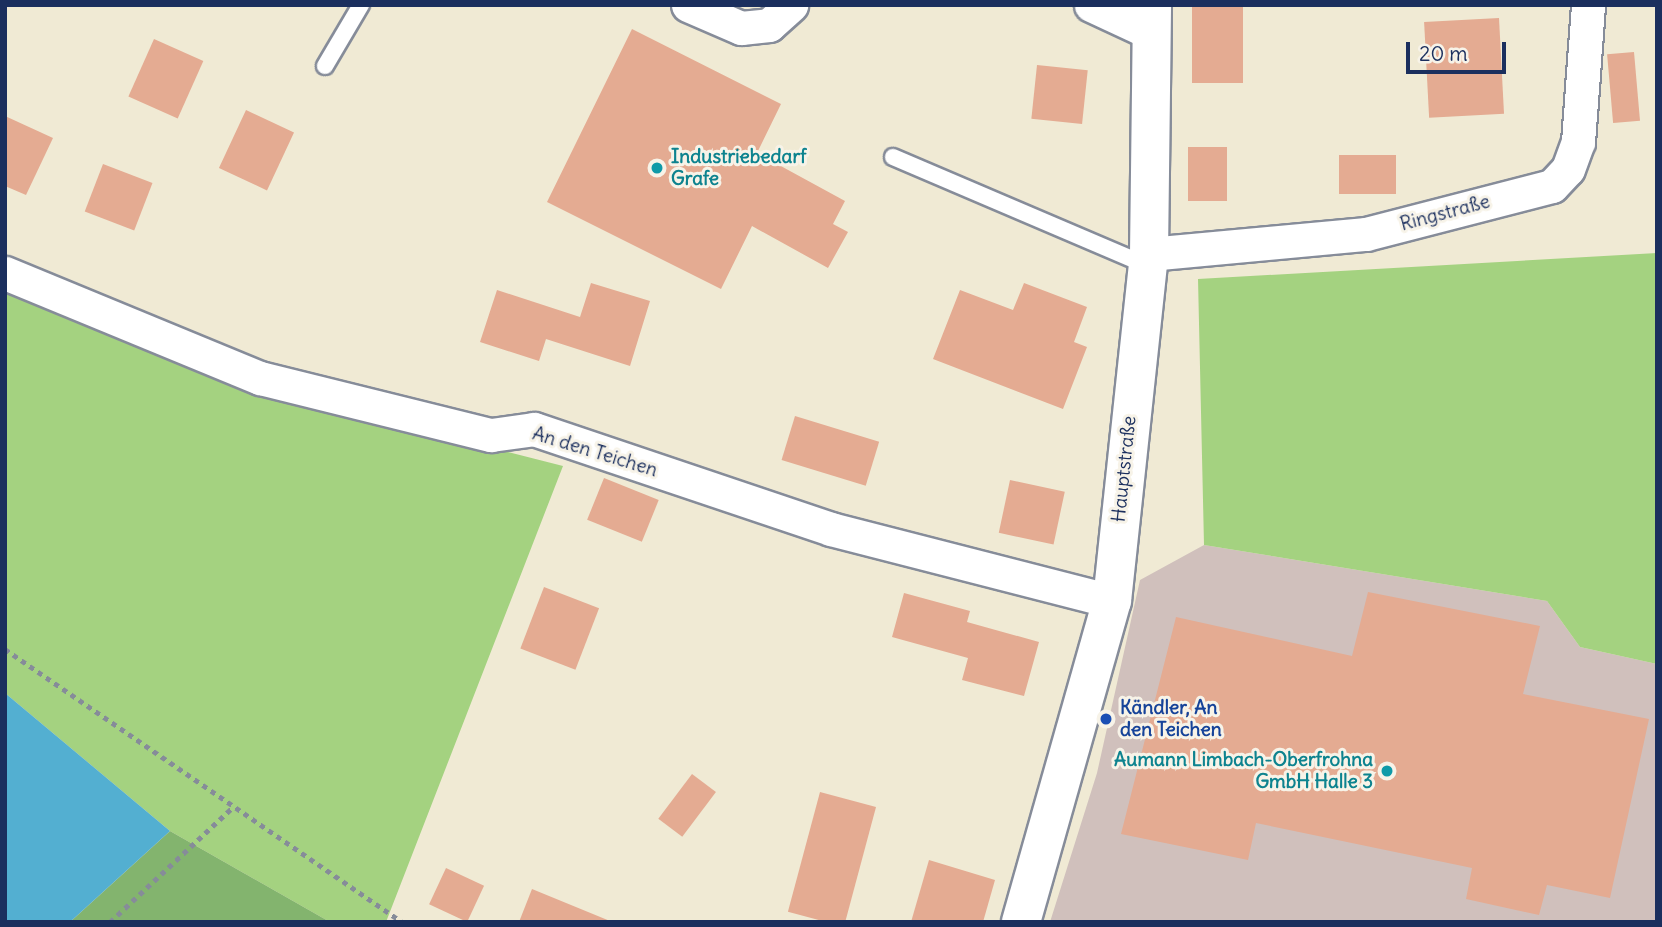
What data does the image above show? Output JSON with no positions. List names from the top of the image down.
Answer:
{
  "streets": {
    "street": ["Ringstraße", "An den Teichen", "Hauptstraße"]
  },
  "crossings": [
    ["Ringstraße", "Hauptstraße"],
    ["An den Teichen", "Hauptstraße"]
  ],
  "places": ["Industriebedarf Grafe", "Kändler, An den Teichen", "Aumann Limbach-Oberfrohna GmbH Halle 3"],
  "scale_bar": "20 m"
}
